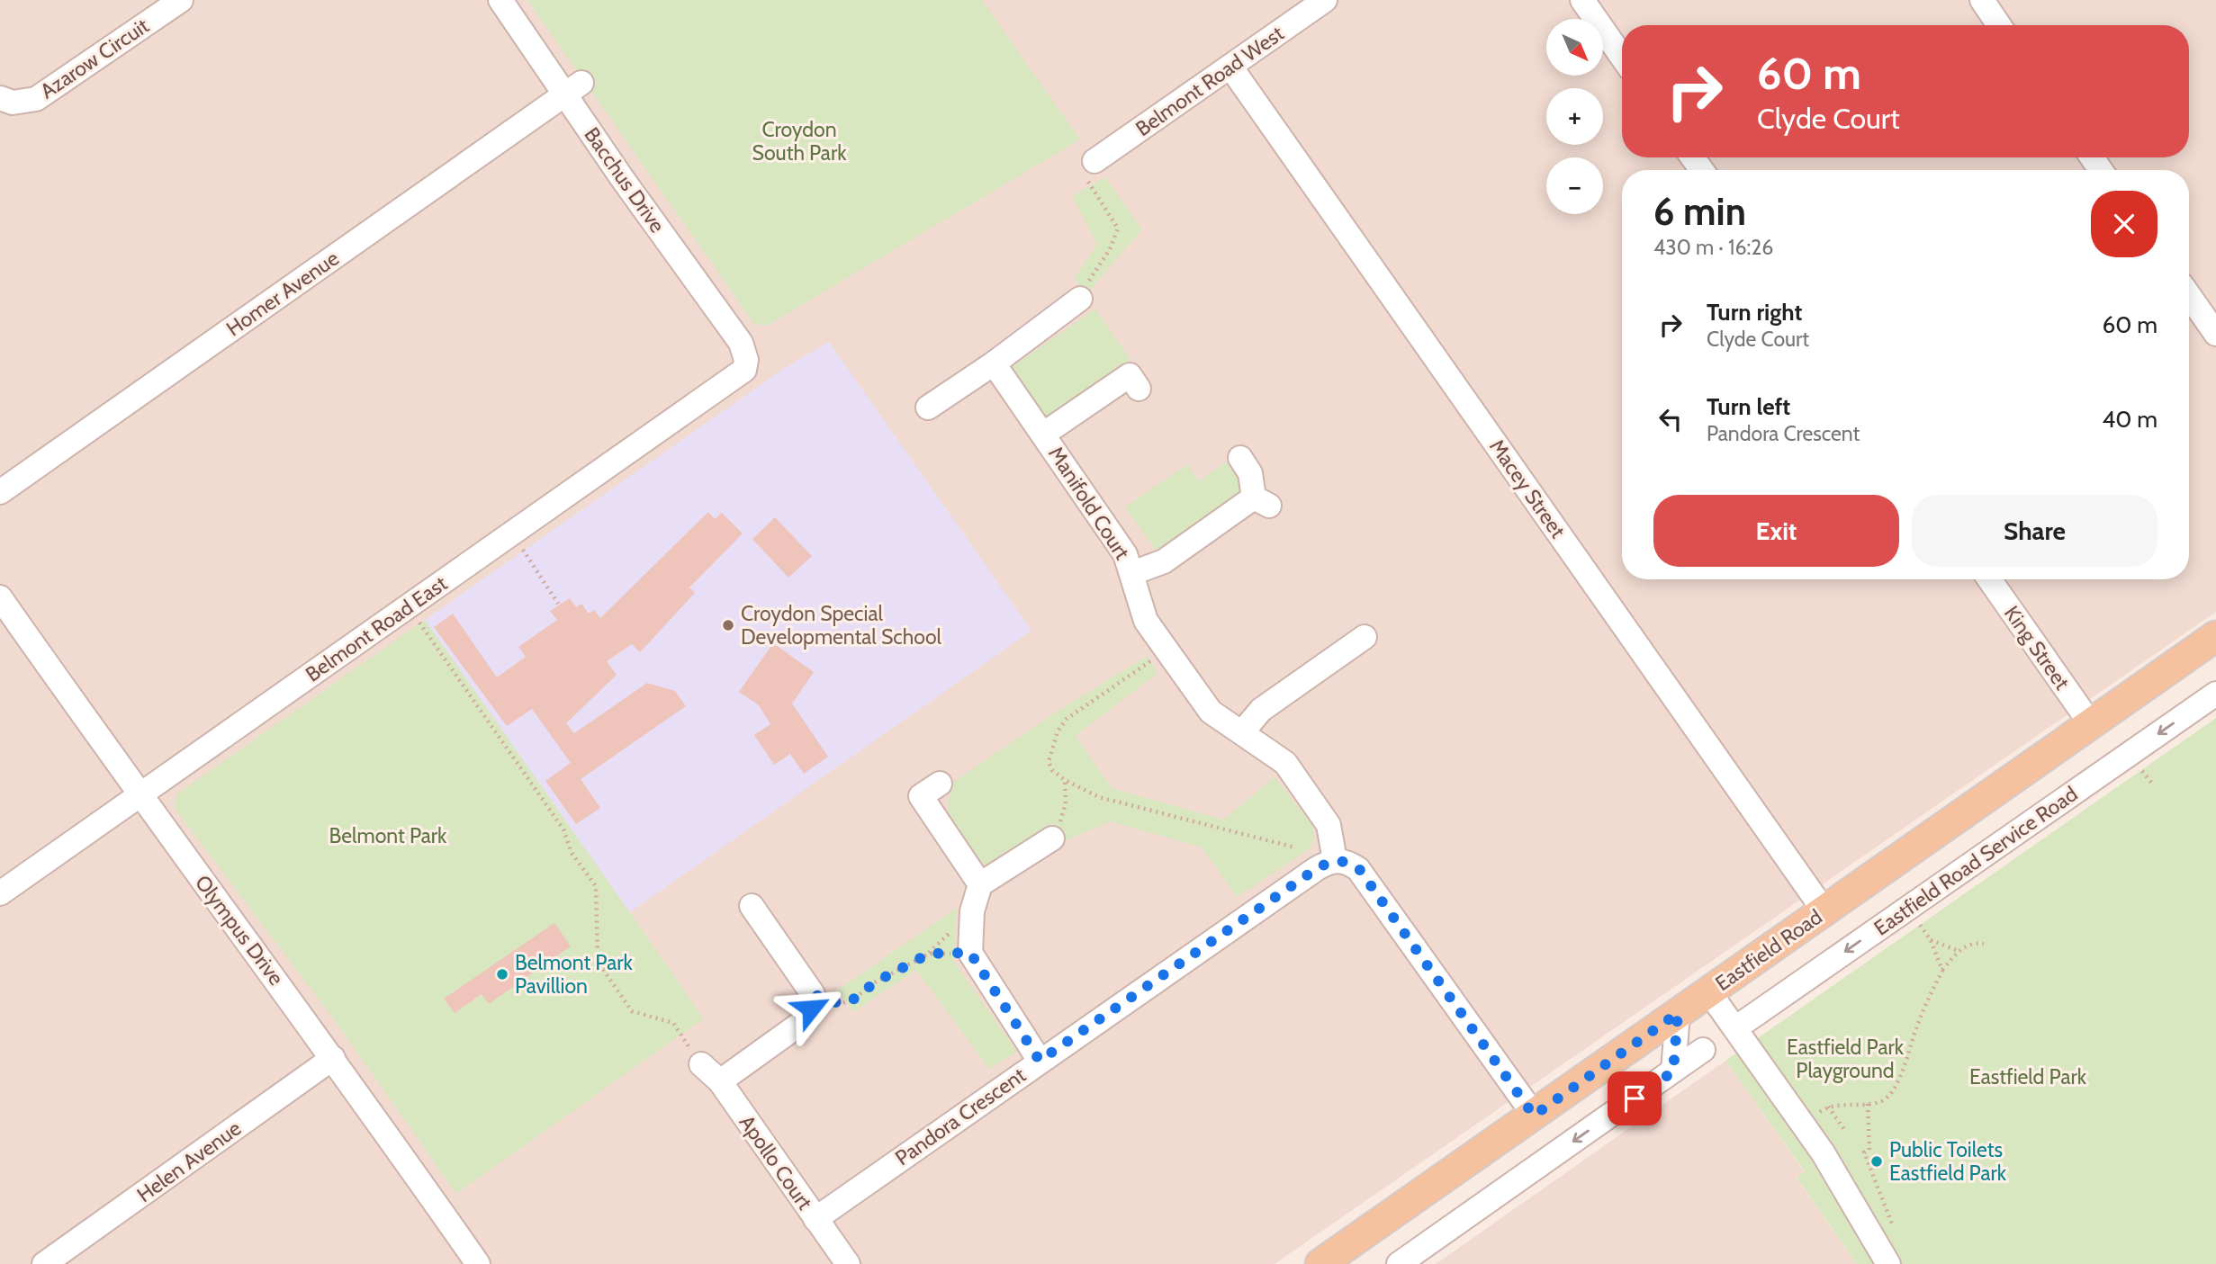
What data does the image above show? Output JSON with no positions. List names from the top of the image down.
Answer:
{
  "streets": {
    "main road": ["Eastfield Road"],
    "street": [
      "Azarow Circuit",
      "Belmont Road West",
      "Bacchus Drive",
      "Homer Avenue",
      "Macey Street",
      "Manifold Court",
      "Belmont Road East",
      "King Street",
      "Eastfield Road Service Road",
      "Olympus Drive",
      "Pandora Crescent",
      "Helen Avenue",
      "Apollo Court"
    ]
  },
  "crossings": [
    ["Belmont Road West", "Macey Street"],
    ["Bacchus Drive", "Homer Avenue"],
    ["Bacchus Drive", "Belmont Road East"],
    ["Macey Street", "Eastfield Road"],
    ["Manifold Court", "Pandora Crescent"],
    ["Belmont Road East", "Olympus Drive"],
    ["King Street", "Eastfield Road"],
    ["Olympus Drive", "Helen Avenue"],
    ["Pandora Crescent", "Apollo Court"]
  ],
  "one_way": ["Eastfield Road Service Road"],
  "parks": [
    "Croydon South Park",
    "Belmont Park",
    "Eastfield Park Playground",
    "Eastfield Park"
  ],
  "places": ["Croydon Special Developmental School", "Belmont Park Pavillion", "Public Toilets Eastfield Park"],
  "north": "bottom right",
  "page": {
    "map_buttons": ["+", "−"],
    "turn": ["60 m", "Clyde Court"],
    "heading": ["6 min", "430 m · 16:26"],
    "list": [
      {
        "name": "Turn right",
        "note": "Clyde Court",
        "value": "60 m"
      },
      {
        "name": "Turn left",
        "note": "Pandora Crescent",
        "value": "40 m"
      }
    ],
    "buttons": ["Exit", "Share"]
  }
}
